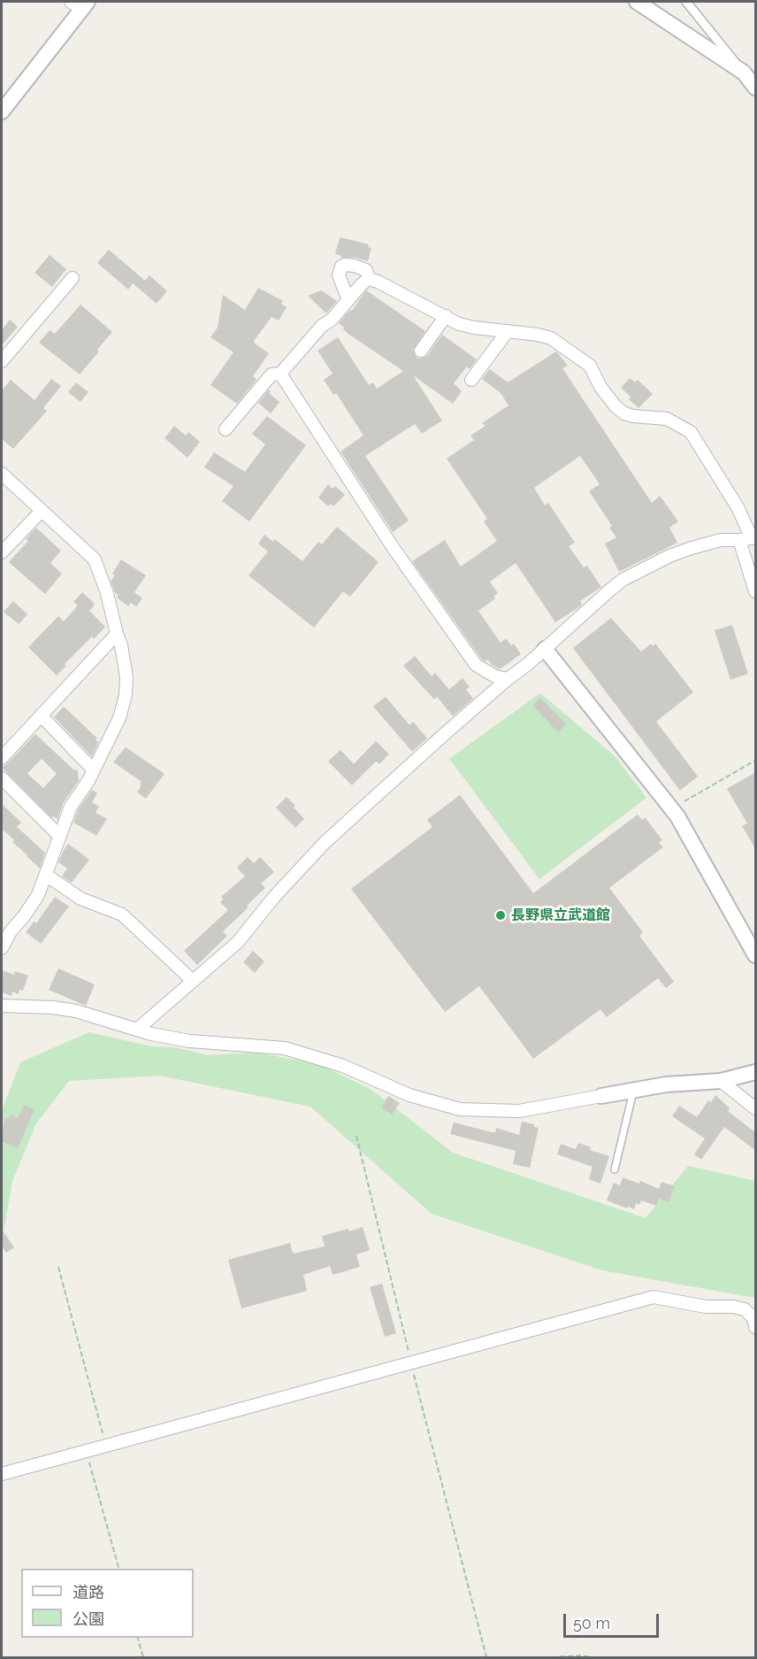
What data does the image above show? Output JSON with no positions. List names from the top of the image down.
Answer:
{
  "places": ["長野県立武道館"],
  "legend": ["道路", "公園"],
  "scale_bar": "50 m"
}
